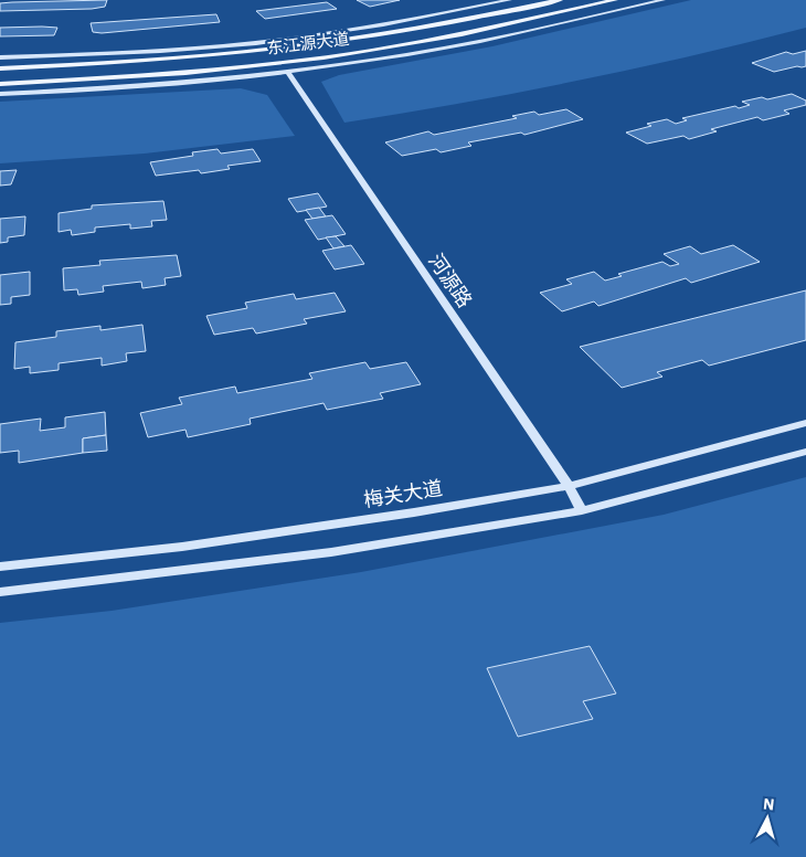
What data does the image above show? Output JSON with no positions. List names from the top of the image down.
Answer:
{
  "streets": {
    "main road": ["东江源大道"],
    "street": ["河源路", "梅关大道"]
  },
  "crossings": [
    ["河源路", "梅关大道"]
  ],
  "north": "top"
}
